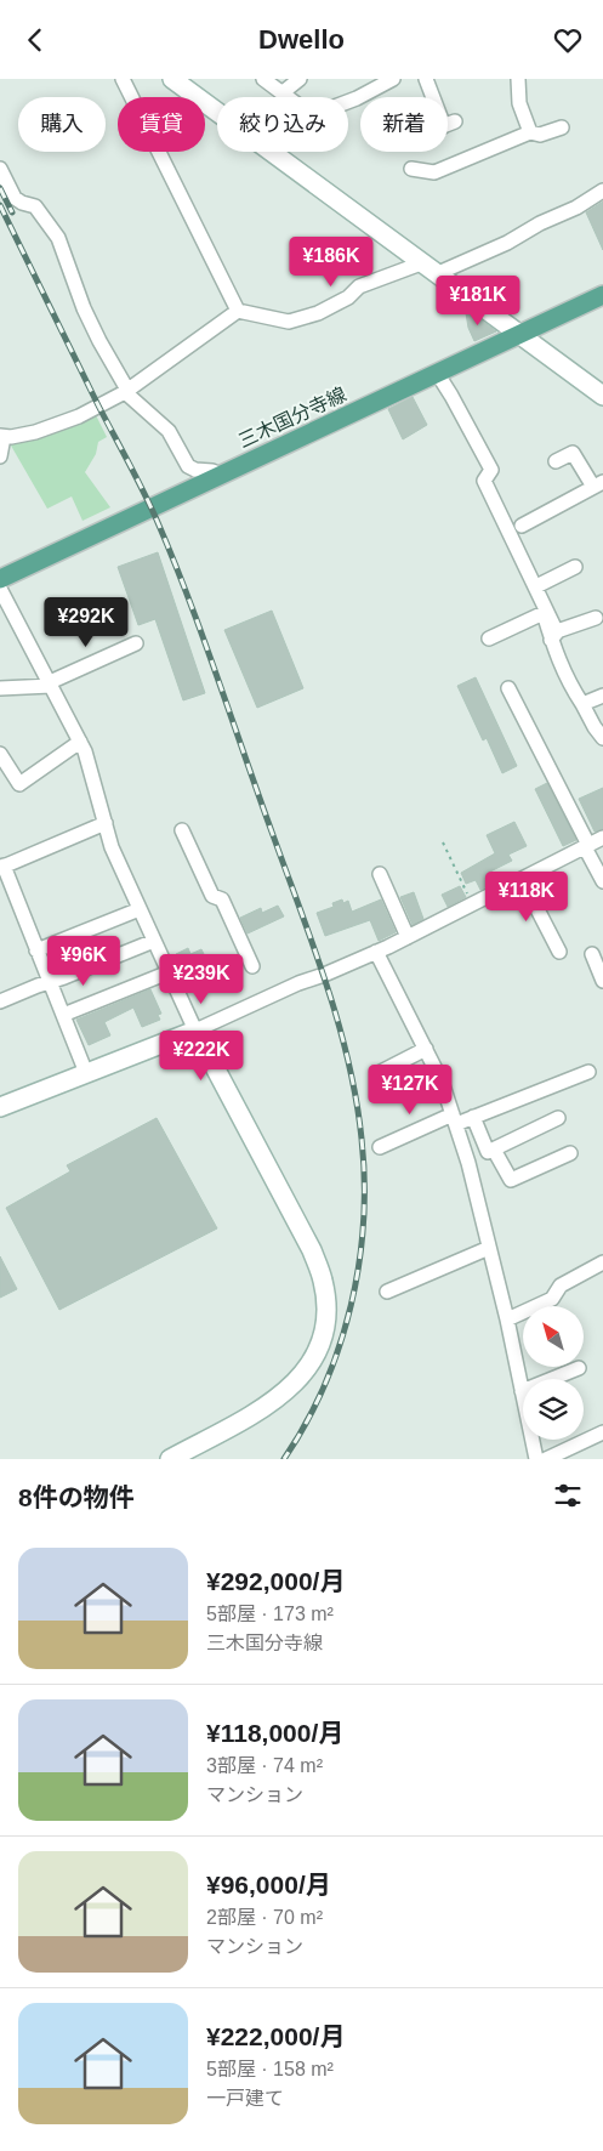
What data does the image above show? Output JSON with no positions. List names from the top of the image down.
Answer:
{
  "streets": {
    "main road": ["三木国分寺線"]
  },
  "north": "top left",
  "page": {
    "header": "Dwello",
    "chip": [
      "購入",
      "賃貸",
      "絞り込み",
      "新着"
    ],
    "price": [
      "¥186K",
      "¥181K",
      "¥292K",
      "¥118K",
      "¥96K",
      "¥239K",
      "¥222K",
      "¥127K"
    ],
    "heading": "8件の物件",
    "list": [
      {
        "name": "¥292,000/月",
        "note": "5部屋 · 173 m² · 三木国分寺線"
      },
      {
        "name": "¥118,000/月",
        "note": "3部屋 · 74 m² · マンション"
      },
      {
        "name": "¥96,000/月",
        "note": "2部屋 · 70 m² · マンション"
      },
      {
        "name": "¥222,000/月",
        "note": "5部屋 · 158 m² · 一戸建て"
      }
    ]
  }
}
